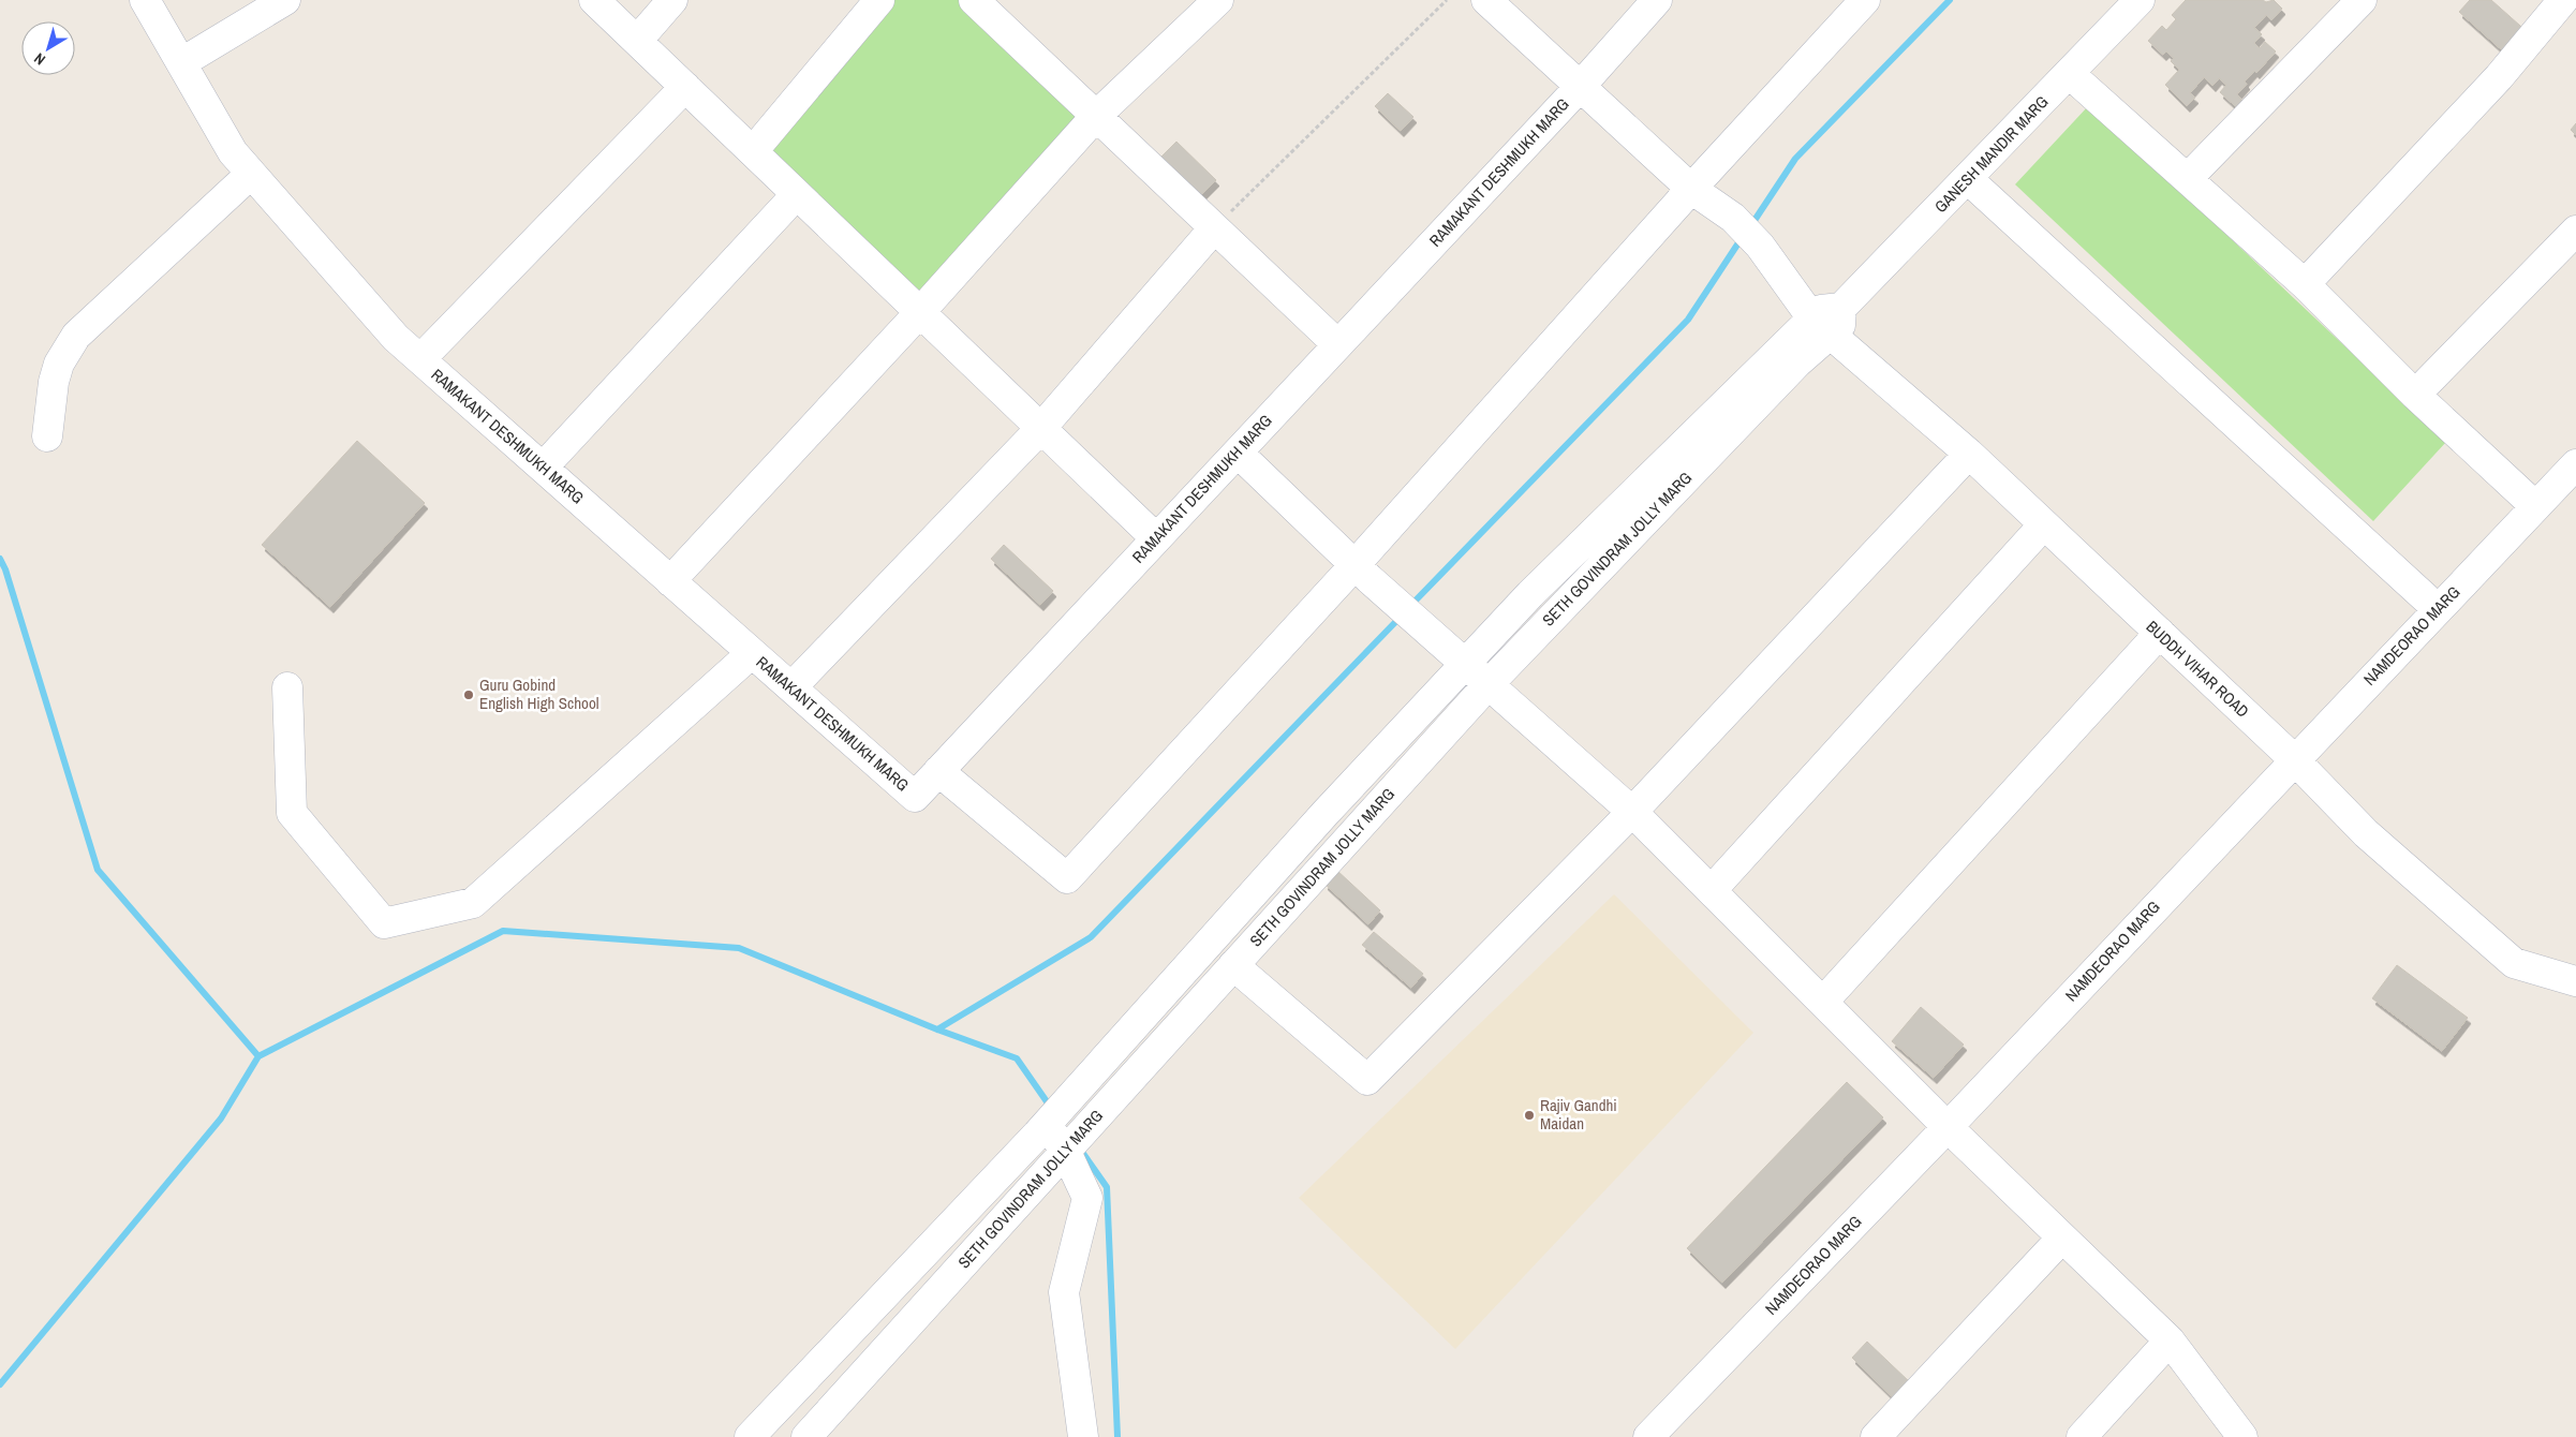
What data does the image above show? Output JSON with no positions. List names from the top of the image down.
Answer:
{
  "streets": {
    "street": [
      "GANESH MANDIR MARG",
      "RAMAKANT DESHMUKH MARG",
      "SETH GOVINDRAM JOLLY MARG",
      "NAMDEORAO MARG",
      "BUDDH VIHAR ROAD"
    ]
  },
  "crossings": [
    ["GANESH MANDIR MARG", "SETH GOVINDRAM JOLLY MARG"],
    ["RAMAKANT DESHMUKH MARG", "BUDDH VIHAR ROAD"],
    ["SETH GOVINDRAM JOLLY MARG", "BUDDH VIHAR ROAD"],
    ["NAMDEORAO MARG", "BUDDH VIHAR ROAD"]
  ],
  "places": ["Guru Gobind English High School", "Rajiv Gandhi Maidan"],
  "north": "bottom left"
}
